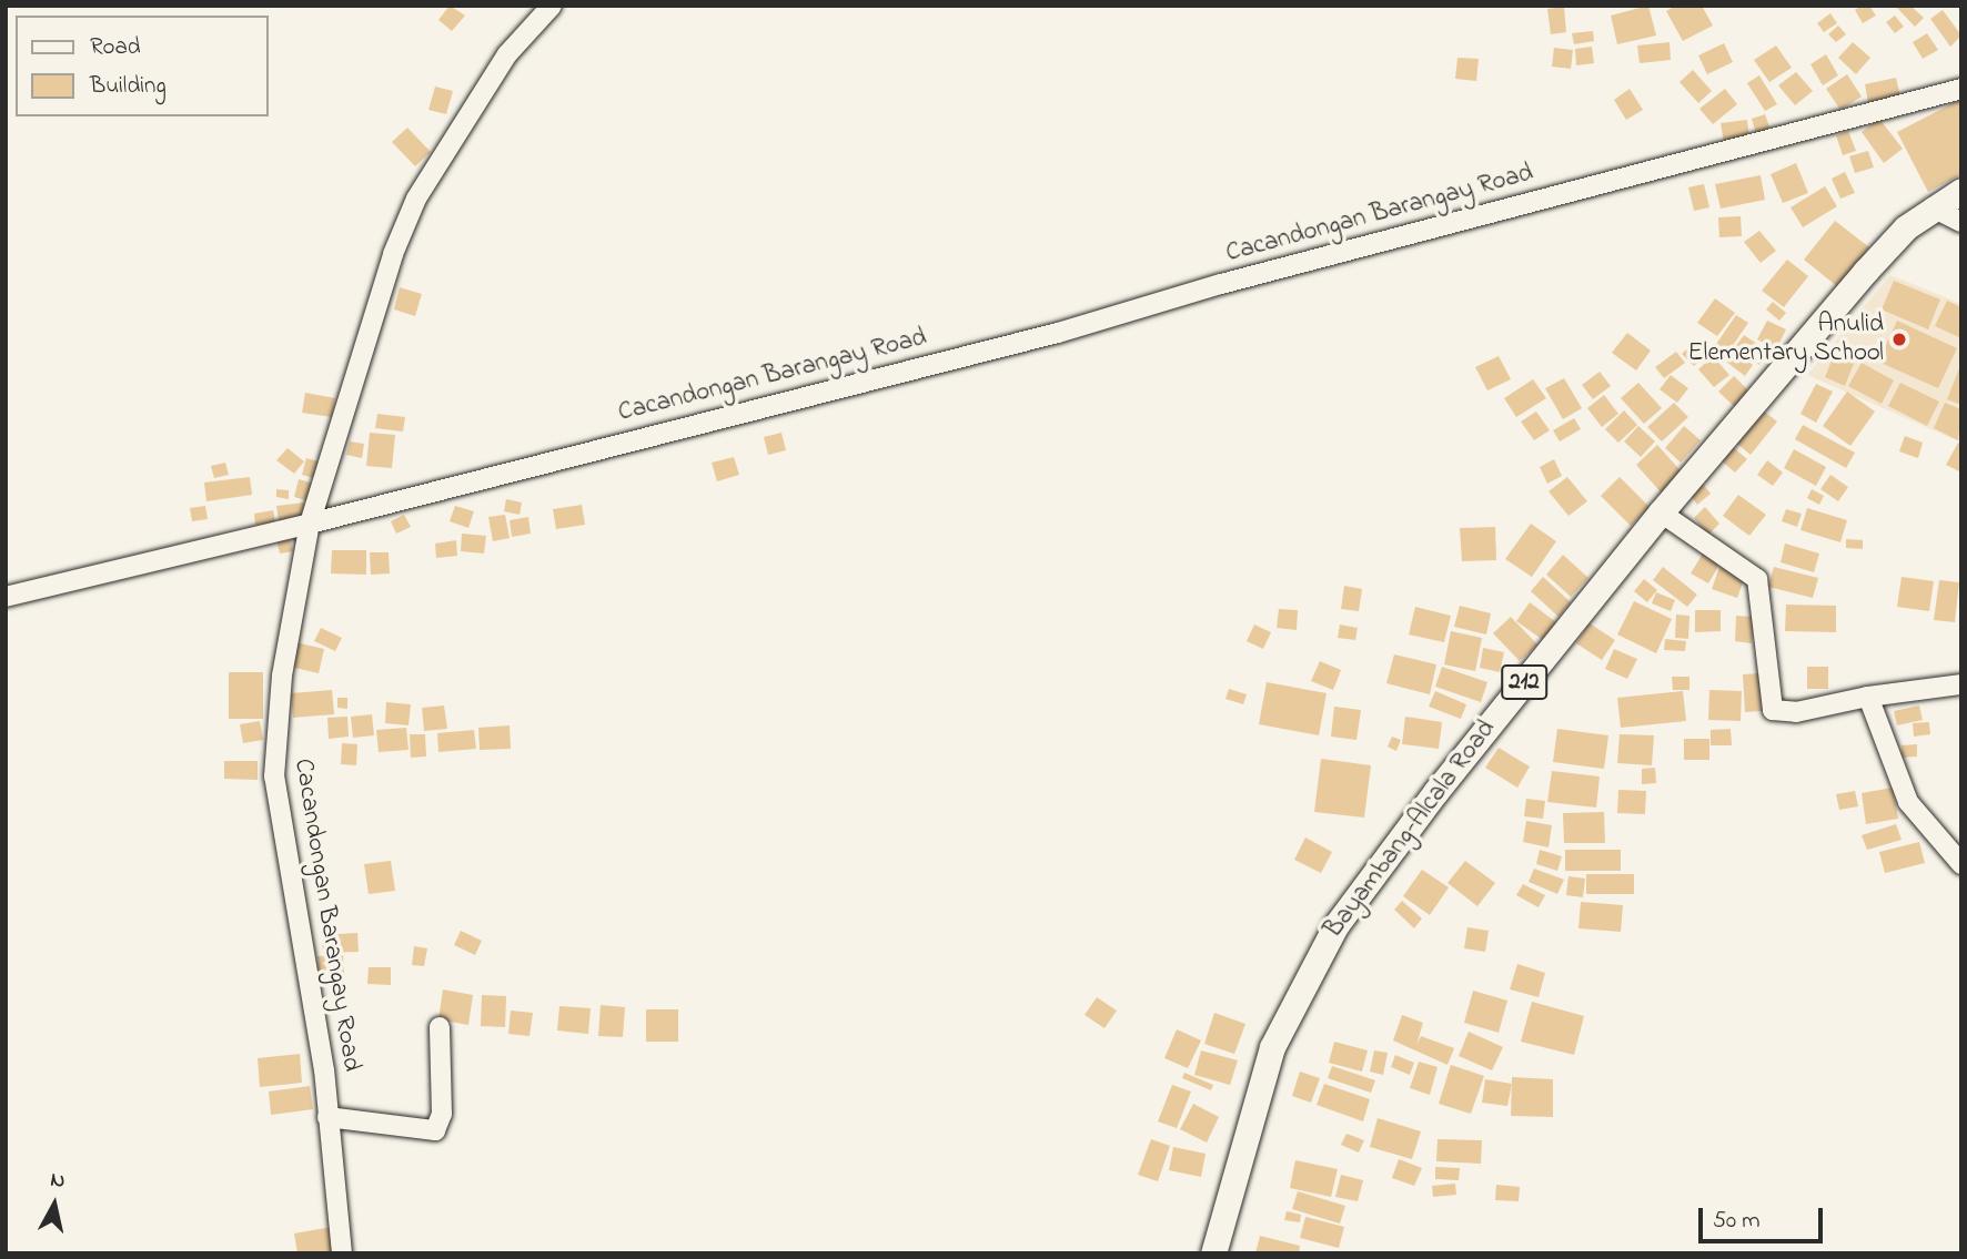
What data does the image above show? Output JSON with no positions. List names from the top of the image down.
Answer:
{
  "streets": {
    "main road": ["212", "Bayambang-Alcala Road"],
    "street": ["Cacandongan Barangay Road"]
  },
  "places": ["Anulid Elementary School"],
  "legend": ["Road", "Building"],
  "scale_bar": "50 m",
  "north": "top"
}
